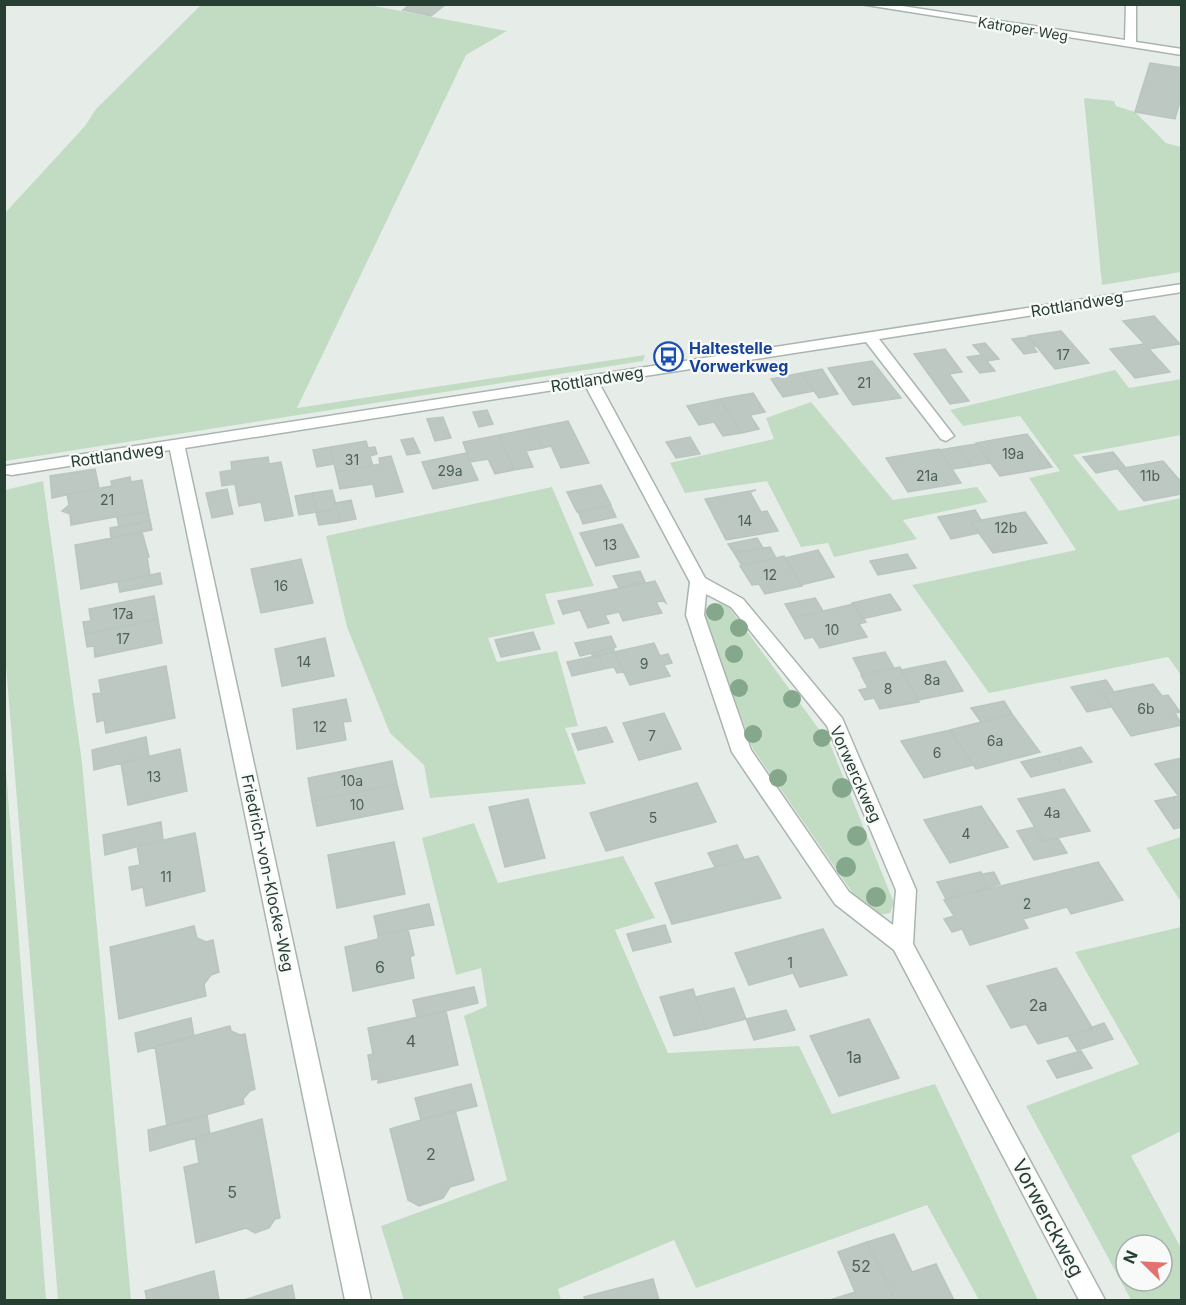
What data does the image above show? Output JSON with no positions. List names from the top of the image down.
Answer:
{
  "streets": {
    "street": [
      "Katroper Weg",
      "Rottlandweg",
      "Vorwerckweg",
      "Friedrich-von-Klocke-Weg"
    ]
  },
  "crossings": [
    ["Rottlandweg", "Friedrich-von-Klocke-Weg"]
  ],
  "places": {
    "bus stop": ["Haltestelle Vorwerkweg"]
  },
  "house_numbers": [
    "17",
    "21",
    "19a",
    "31",
    "29a",
    "21a",
    "11b",
    "21",
    "14",
    "12b",
    "13",
    "12",
    "16",
    "17a",
    "10",
    "17",
    "14",
    "9",
    "8a",
    "8",
    "6b",
    "12",
    "7",
    "6a",
    "6",
    "13",
    "10a",
    "10",
    "4a",
    "5",
    "4",
    "11",
    "2",
    "1",
    "6",
    "2a",
    "4",
    "1a",
    "2",
    "5",
    "52"
  ],
  "north": "top left"
}
